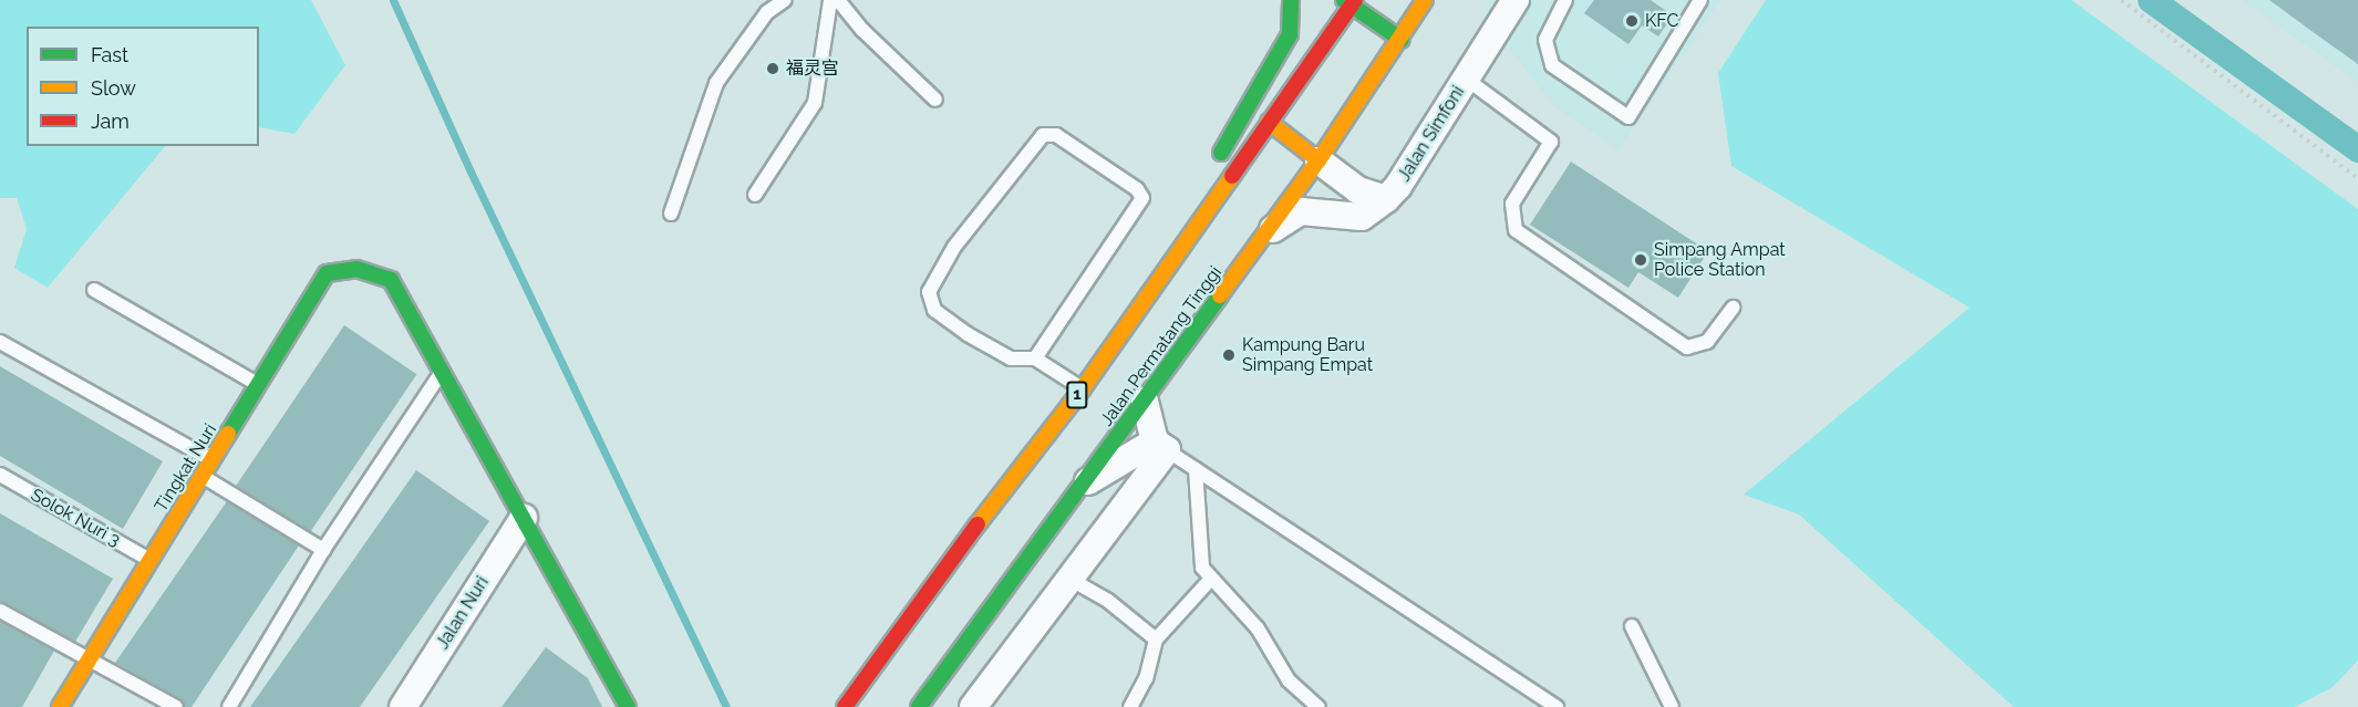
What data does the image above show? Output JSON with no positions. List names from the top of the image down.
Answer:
{
  "streets": {
    "main road": ["Jalan Permatang Tinggi", "1", "Tingkat Nuri"],
    "street": ["Jalan Simfoni", "Jalan Nuri"],
    "lane": ["Solok Nuri 3"]
  },
  "crossings": [
    ["Jalan Simfoni", "Jalan Permatang Tinggi"],
    ["Tingkat Nuri", "Solok Nuri 3"]
  ],
  "places": [
    "KFC",
    "福灵宫",
    "Simpang Ampat Police Station",
    "Kampung Baru Simpang Empat"
  ],
  "legend": ["Fast", "Slow", "Jam"]
}
